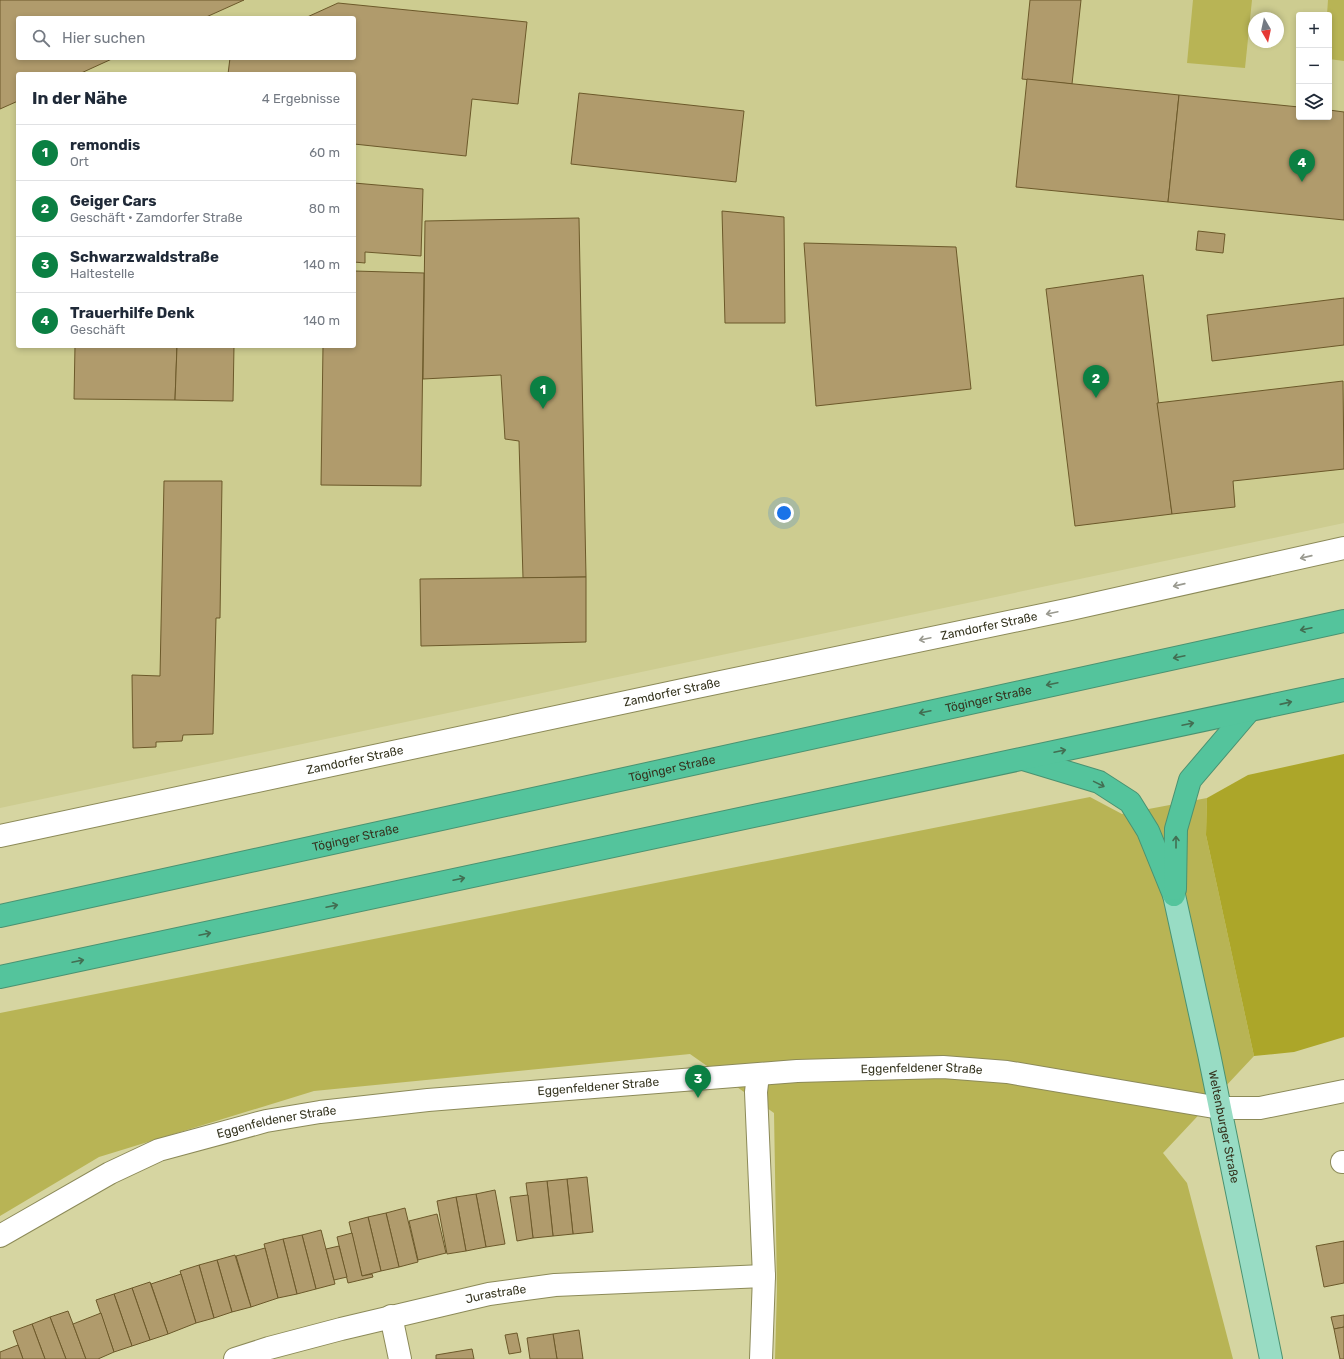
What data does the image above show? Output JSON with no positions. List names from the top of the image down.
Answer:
{
  "streets": {
    "highway": ["Töginger Straße"],
    "main road": ["Weltenburger Straße"],
    "street": ["Zamdorfer Straße", "Eggenfeldener Straße", "Jurastraße"]
  },
  "crossings": [
    ["Eggenfeldener Straße", "Weltenburger Straße"]
  ],
  "one_way": ["Zamdorfer Straße"],
  "north": "bottom",
  "page": {
    "map_buttons": ["+", "−"],
    "search": "Hier suchen",
    "heading": ["In der Nähe", "4 Ergebnisse"],
    "list": [
      {
        "mark": "1",
        "name": "remondis",
        "note": "Ort",
        "value": "60 m"
      },
      {
        "mark": "2",
        "name": "Geiger Cars",
        "note": "Geschäft · Zamdorfer Straße",
        "value": "80 m"
      },
      {
        "mark": "3",
        "name": "Schwarzwaldstraße",
        "note": "Haltestelle",
        "value": "140 m"
      },
      {
        "mark": "4",
        "name": "Trauerhilfe Denk",
        "note": "Geschäft",
        "value": "140 m"
      }
    ],
    "pins": [
      "4",
      "2",
      "1",
      "3"
    ]
  }
}
